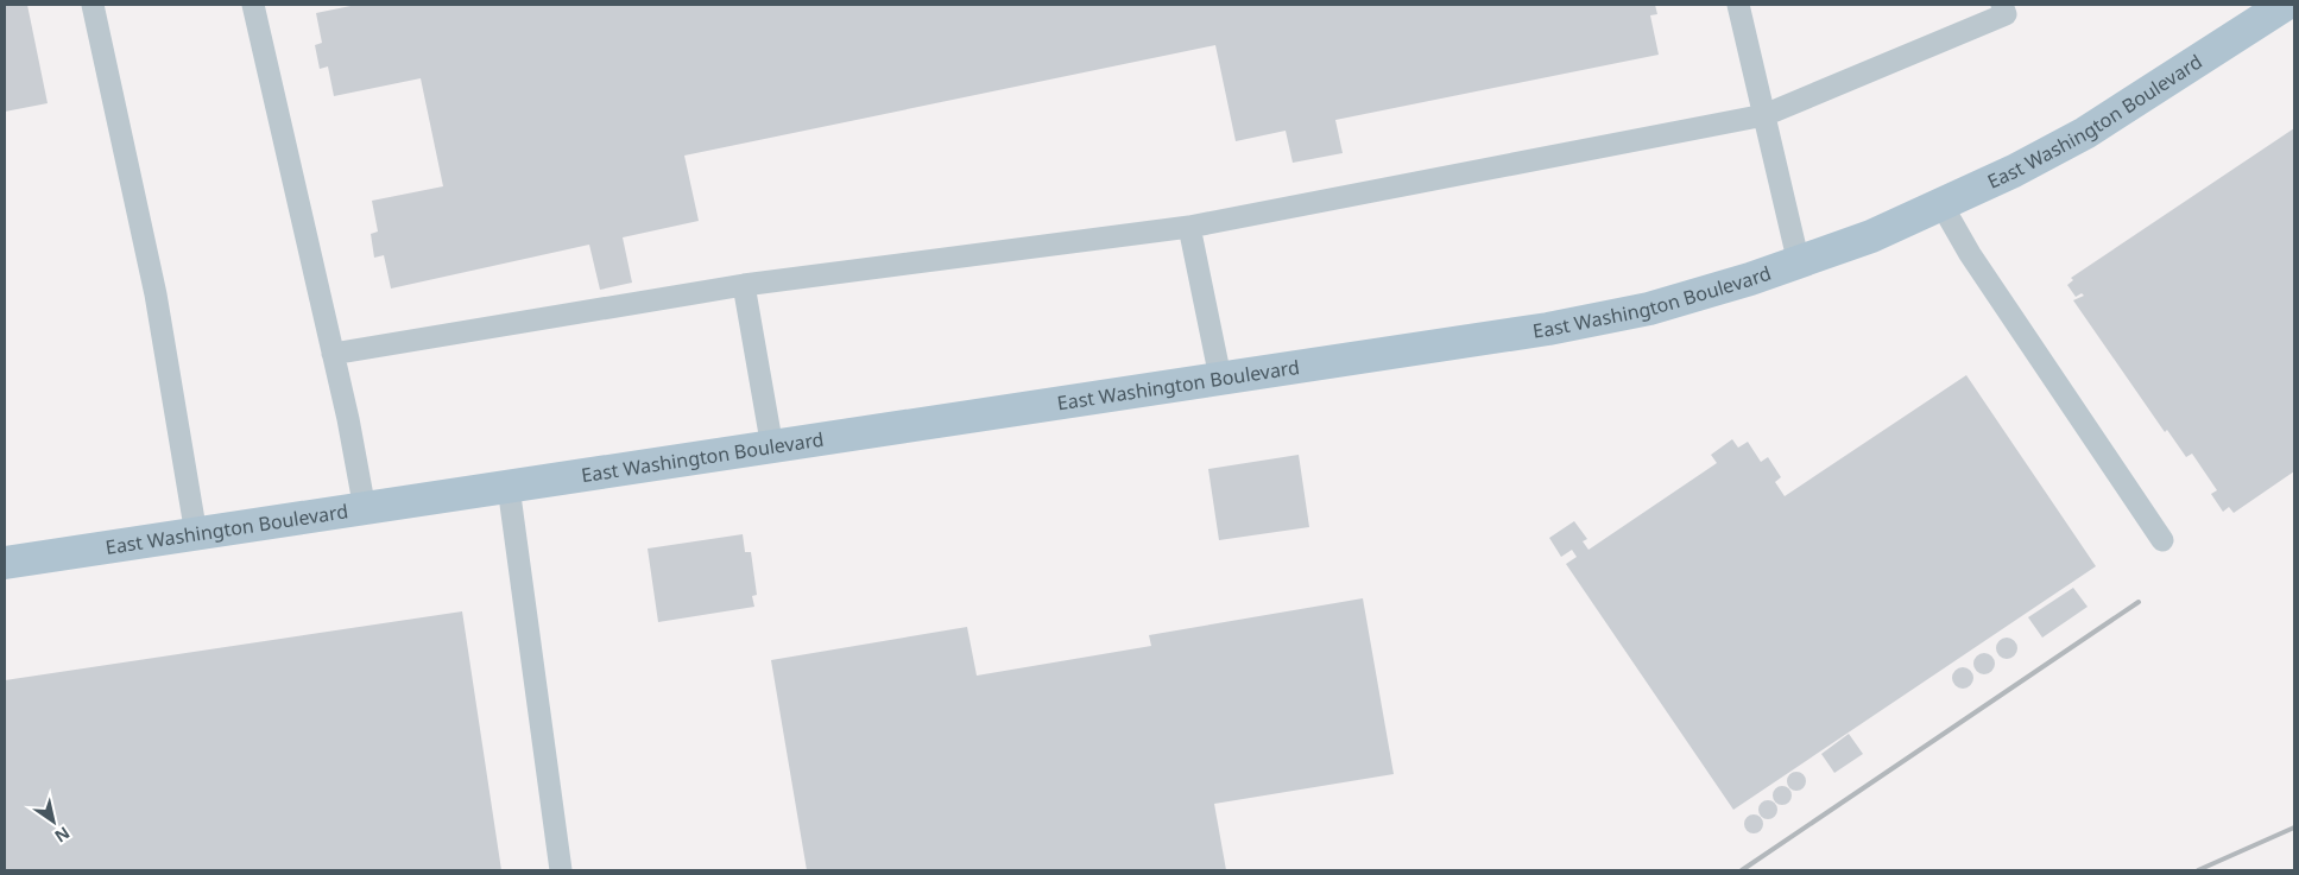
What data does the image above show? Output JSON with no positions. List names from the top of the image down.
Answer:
{
  "streets": {
    "main road": ["East Washington Boulevard"]
  },
  "north": "bottom right"
}
